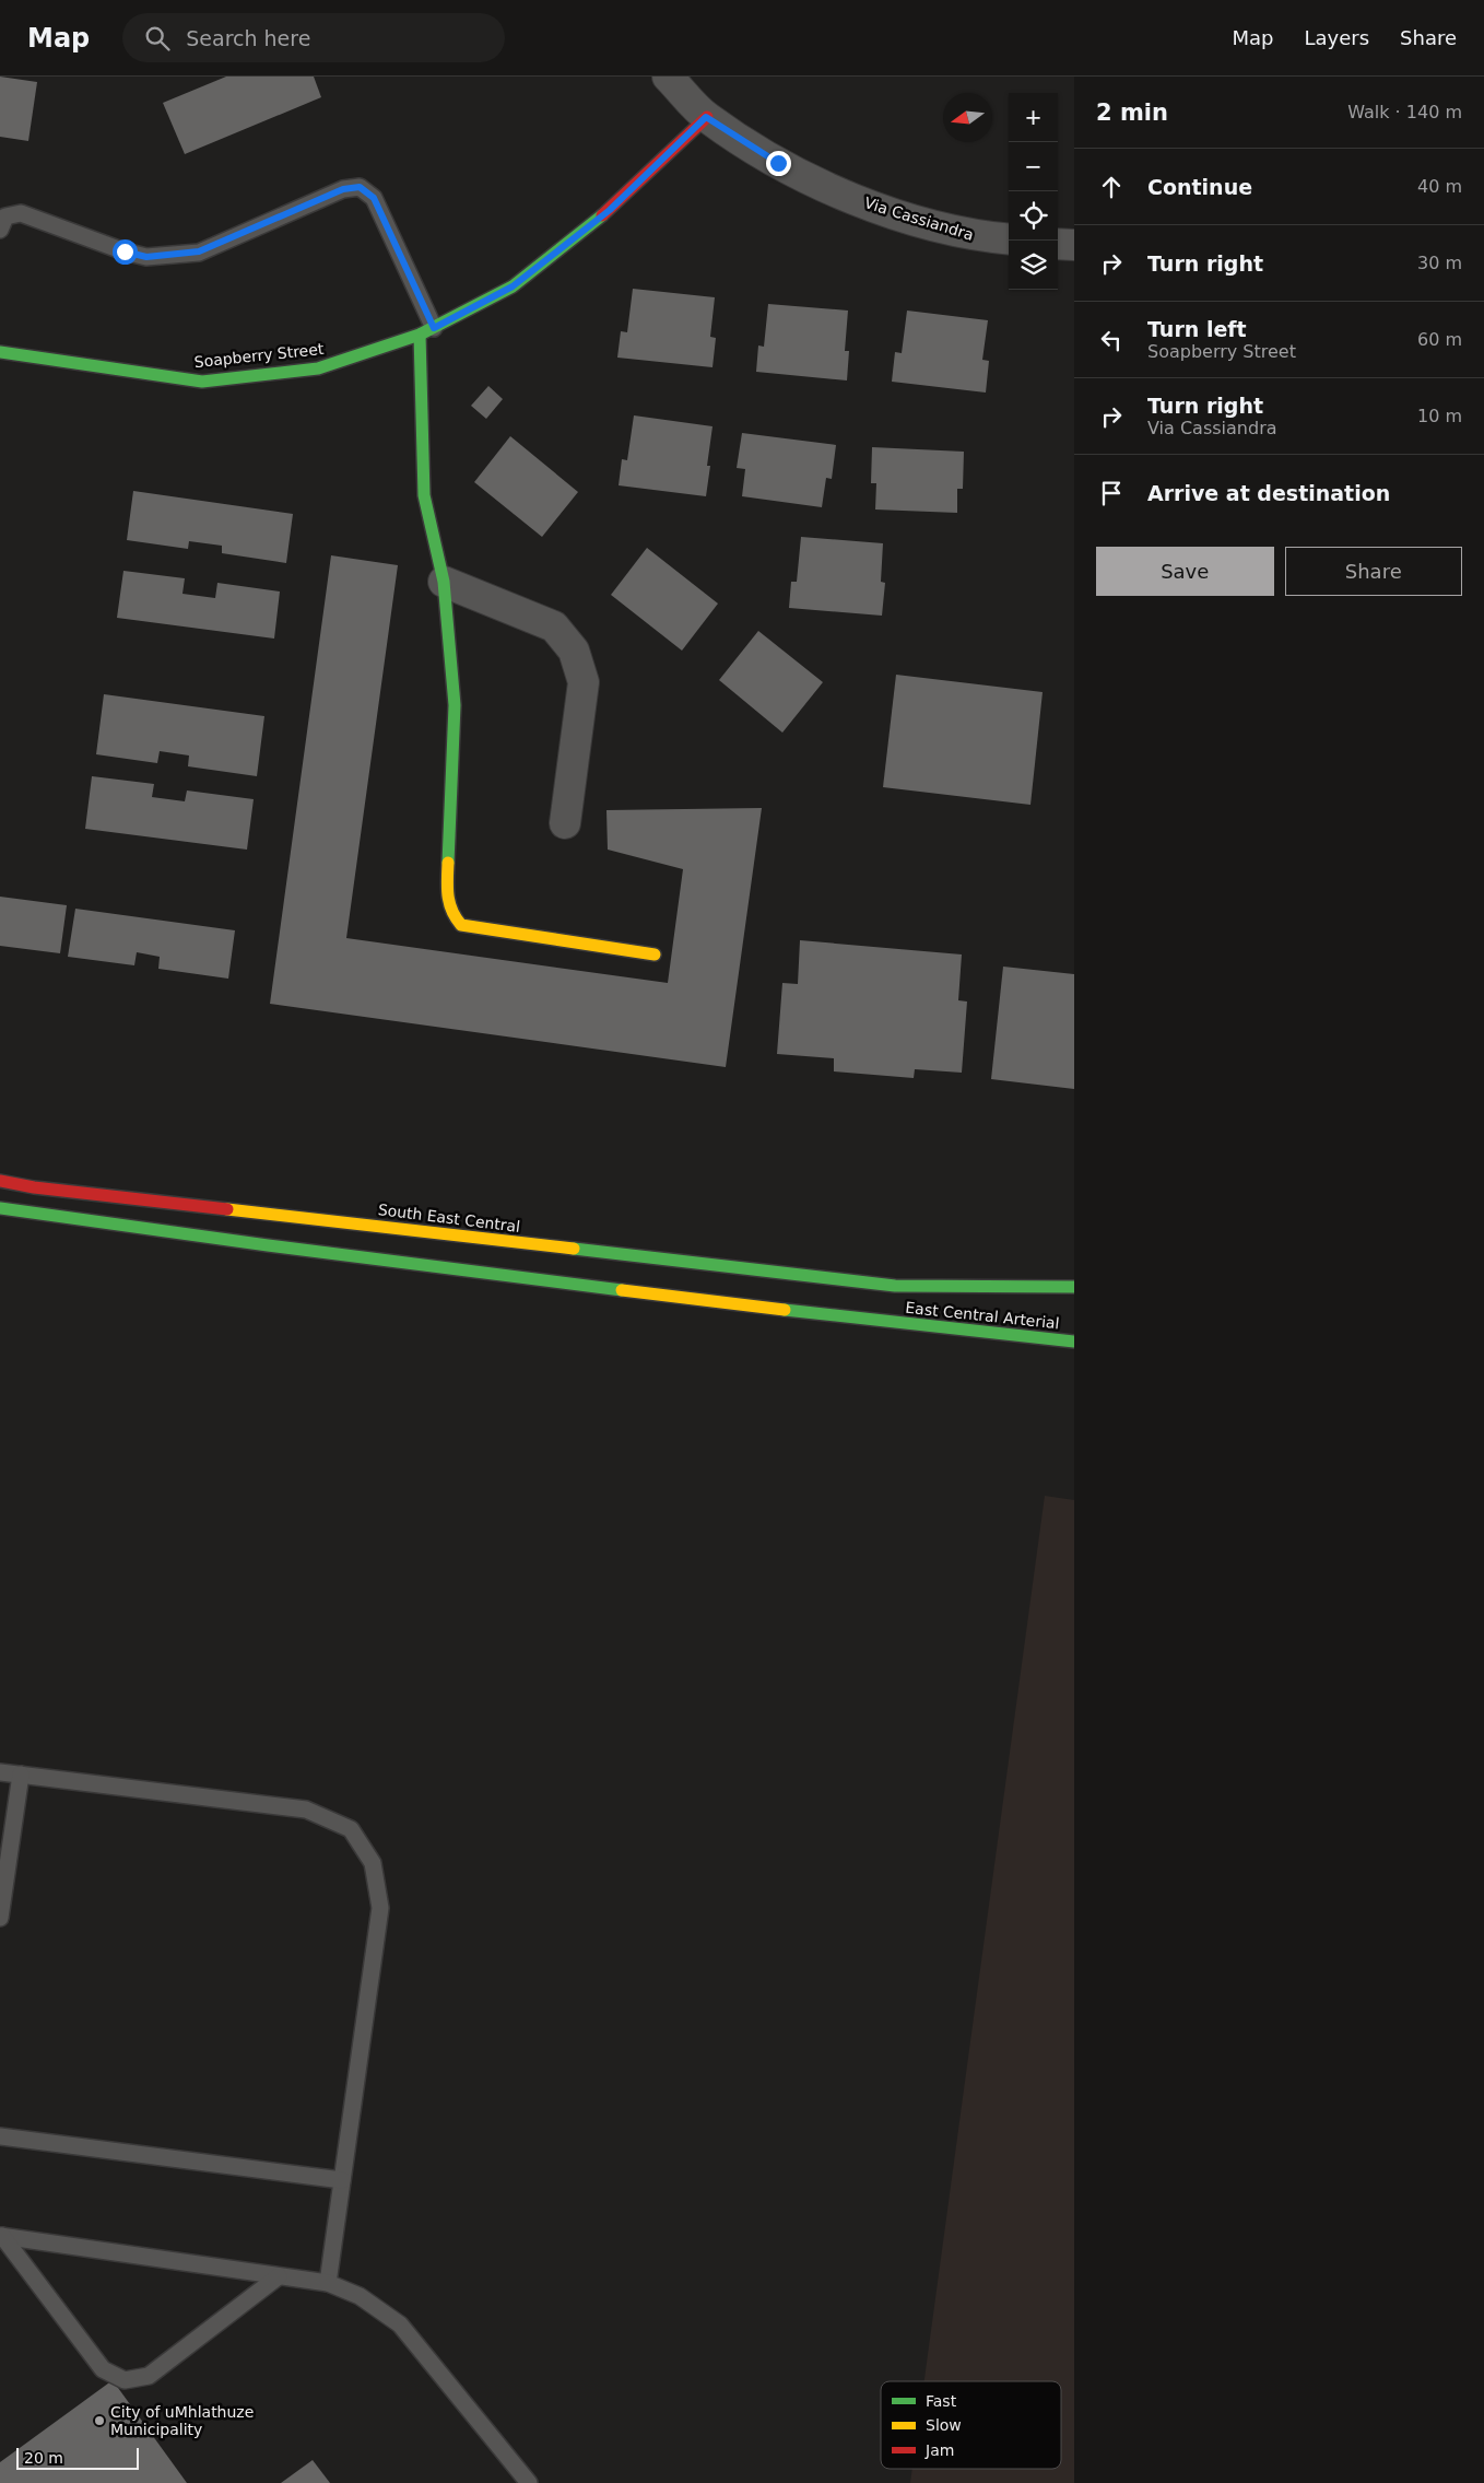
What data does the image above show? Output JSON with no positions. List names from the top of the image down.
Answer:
{
  "streets": {
    "street": [
      "Via Cassiandra",
      "Soapberry Street",
      "South East Central",
      "East Central Arterial"
    ]
  },
  "crossings": [
    ["Via Cassiandra", "Soapberry Street"],
    ["South East Central", "East Central Arterial"]
  ],
  "places": ["City of uMhlathuze Municipality"],
  "legend": ["Fast", "Slow", "Jam"],
  "scale_bar": "20 m",
  "north": "left",
  "page": {
    "header": "Map",
    "search": "Search here",
    "nav": ["Map", "Layers", "Share"],
    "heading": ["2 min", "Walk · 140 m"],
    "map_buttons": ["+", "−"],
    "list": [
      ["Continue", "40 m"],
      ["Turn right", "30 m"],
      ["Turn left", "Soapberry Street", "60 m"],
      ["Turn right", "Via Cassiandra", "10 m"],
      "Arrive at destination"
    ],
    "buttons": ["Save", "Share"],
    "scale": "20 m"
  }
}
